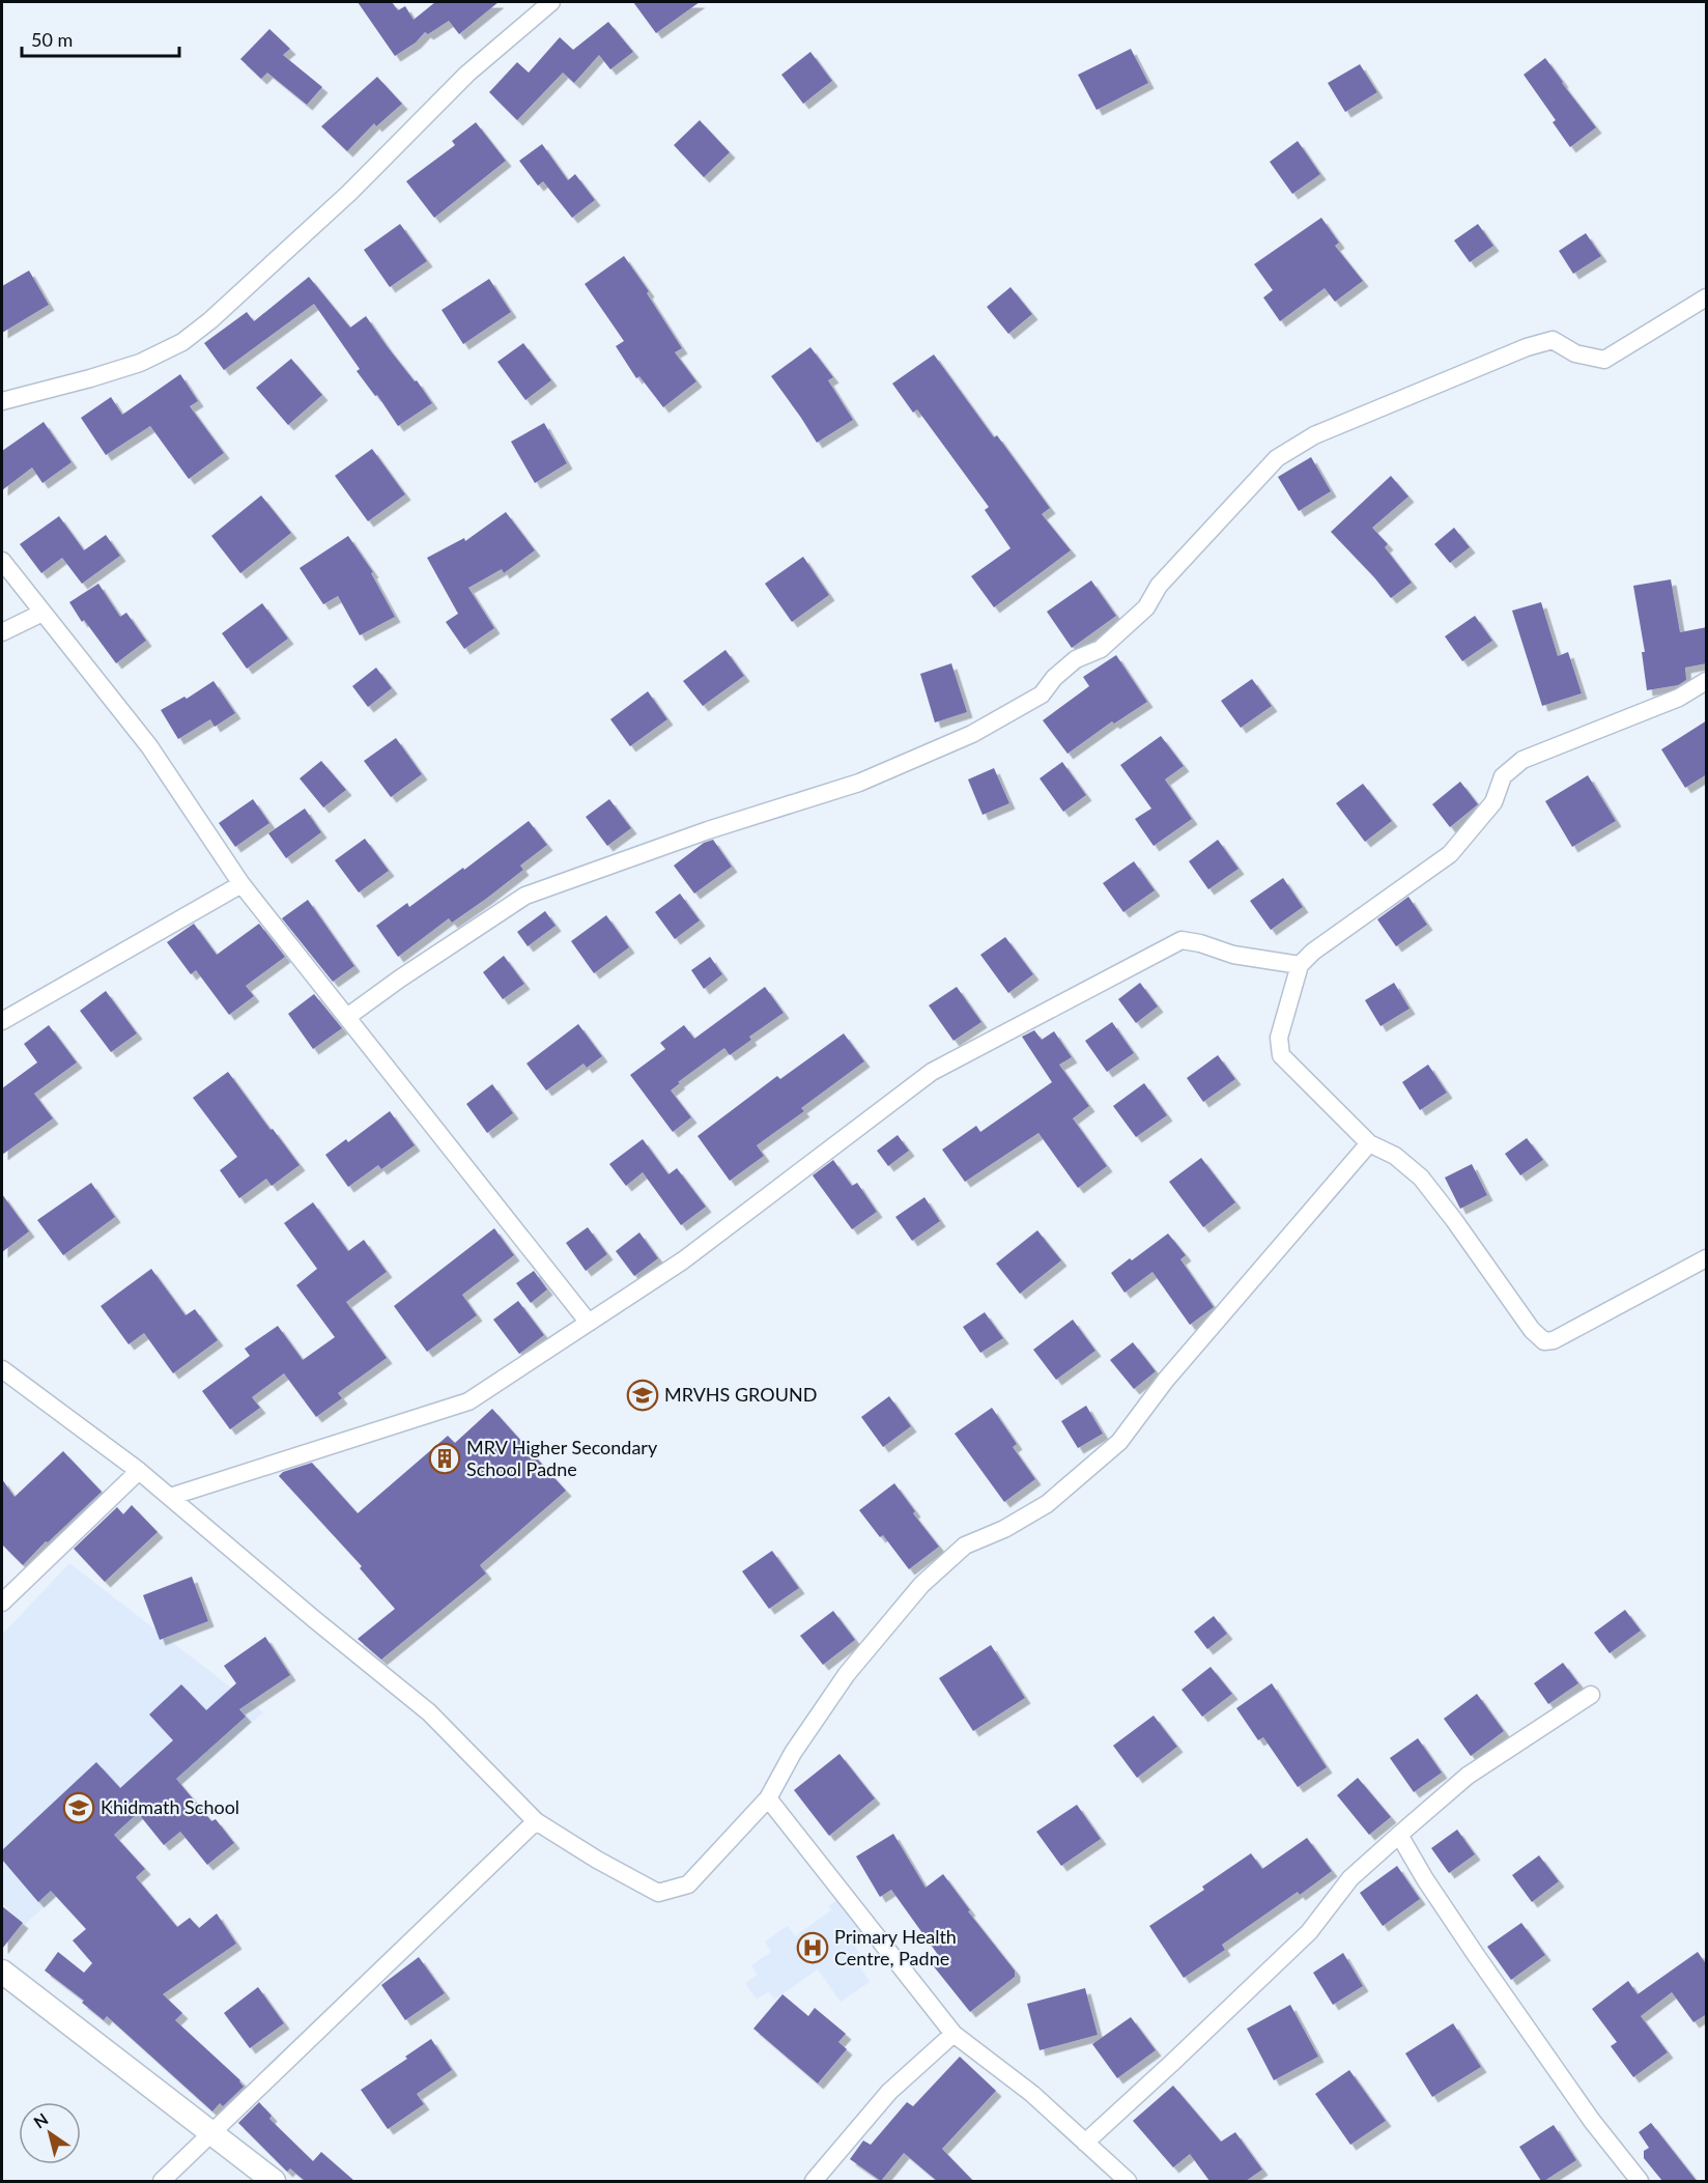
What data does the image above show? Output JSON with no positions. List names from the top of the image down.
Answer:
{
  "places": {
    "school or university": ["MRVHS GROUND", "Khidmath School"],
    "building": ["MRV Higher Secondary School Padne"],
    "hospital": ["Primary Health Centre, Padne"]
  },
  "scale_bar": "50 m",
  "north": "top left"
}
